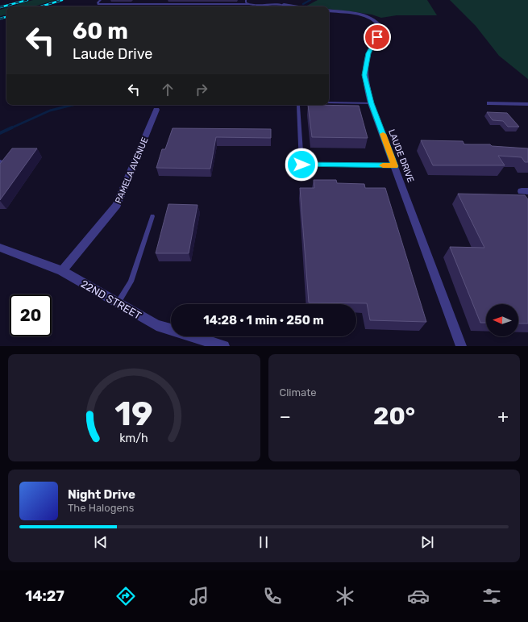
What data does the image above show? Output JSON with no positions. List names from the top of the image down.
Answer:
{
  "streets": {
    "street": ["LAUDE DRIVE", "PAMELA AVENUE", "22ND STREET"]
  },
  "crossings": [
    ["PAMELA AVENUE", "22ND STREET"]
  ],
  "north": "left",
  "page": {
    "turn": ["60 m", "Laude Drive"],
    "limit": "20",
    "trip": "14:28 · 1 min · 250 m",
    "tile": "Climate",
    "heat": ["−", "20°", "+"],
    "song": ["Night Drive", "The Halogens"],
    "tabs": "14:27",
    "gauge": ["19", "km/h"]
  }
}
